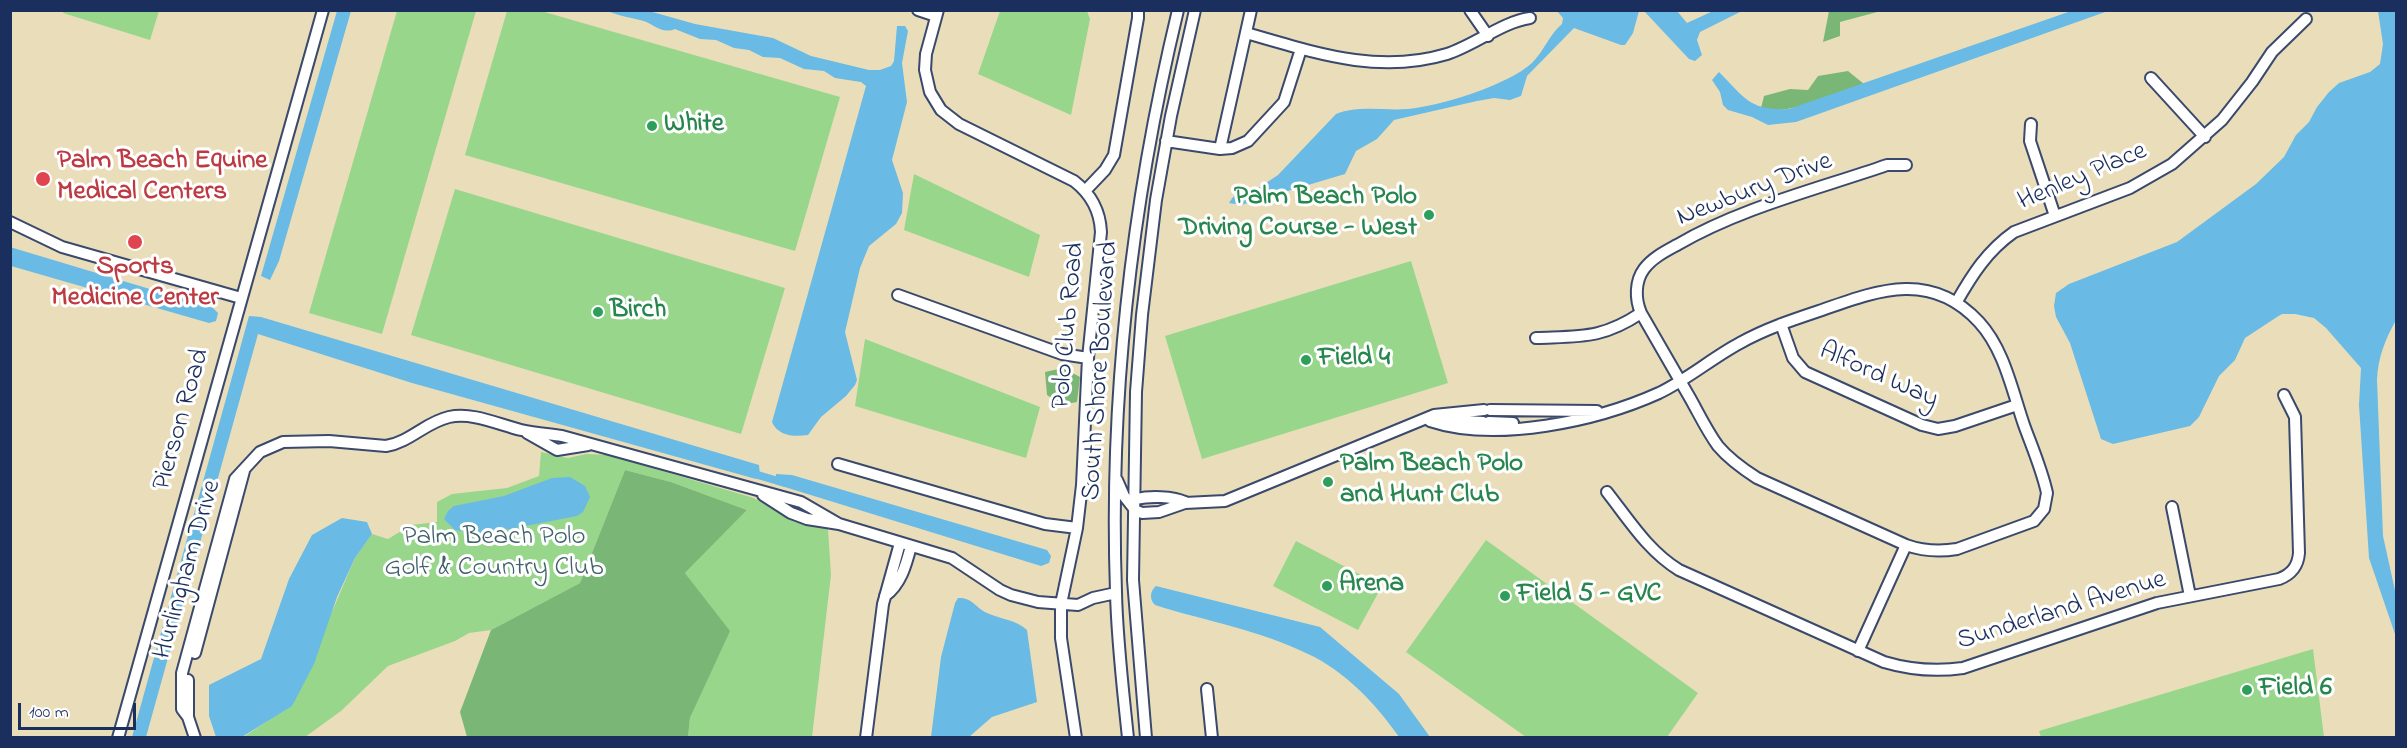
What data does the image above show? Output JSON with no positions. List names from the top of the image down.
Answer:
{
  "streets": {
    "street": [
      "Henley Place",
      "Newbury Drive",
      "Polo Club Road",
      "South Shore Boulevard",
      "Alford Way",
      "Pierson Road",
      "Hurlingham Drive",
      "Sunderland Avenue"
    ]
  },
  "crossings": [
    ["Newbury Drive", "Alford Way"],
    ["Polo Club Road", "Hurlingham Drive"],
    ["South Shore Boulevard", "Hurlingham Drive"]
  ],
  "parks": ["Palm Beach Polo Golf & Country Club"],
  "places": [
    "White",
    "Palm Beach Equine Medical Centers",
    "Palm Beach Polo Driving Course - West",
    "Sports Medicine Center",
    "Birch",
    "Field 4",
    "Palm Beach Polo and Hunt Club",
    "Arena",
    "Field 5 - GVC",
    "Field 6"
  ],
  "scale_bar": "100 m"
}
